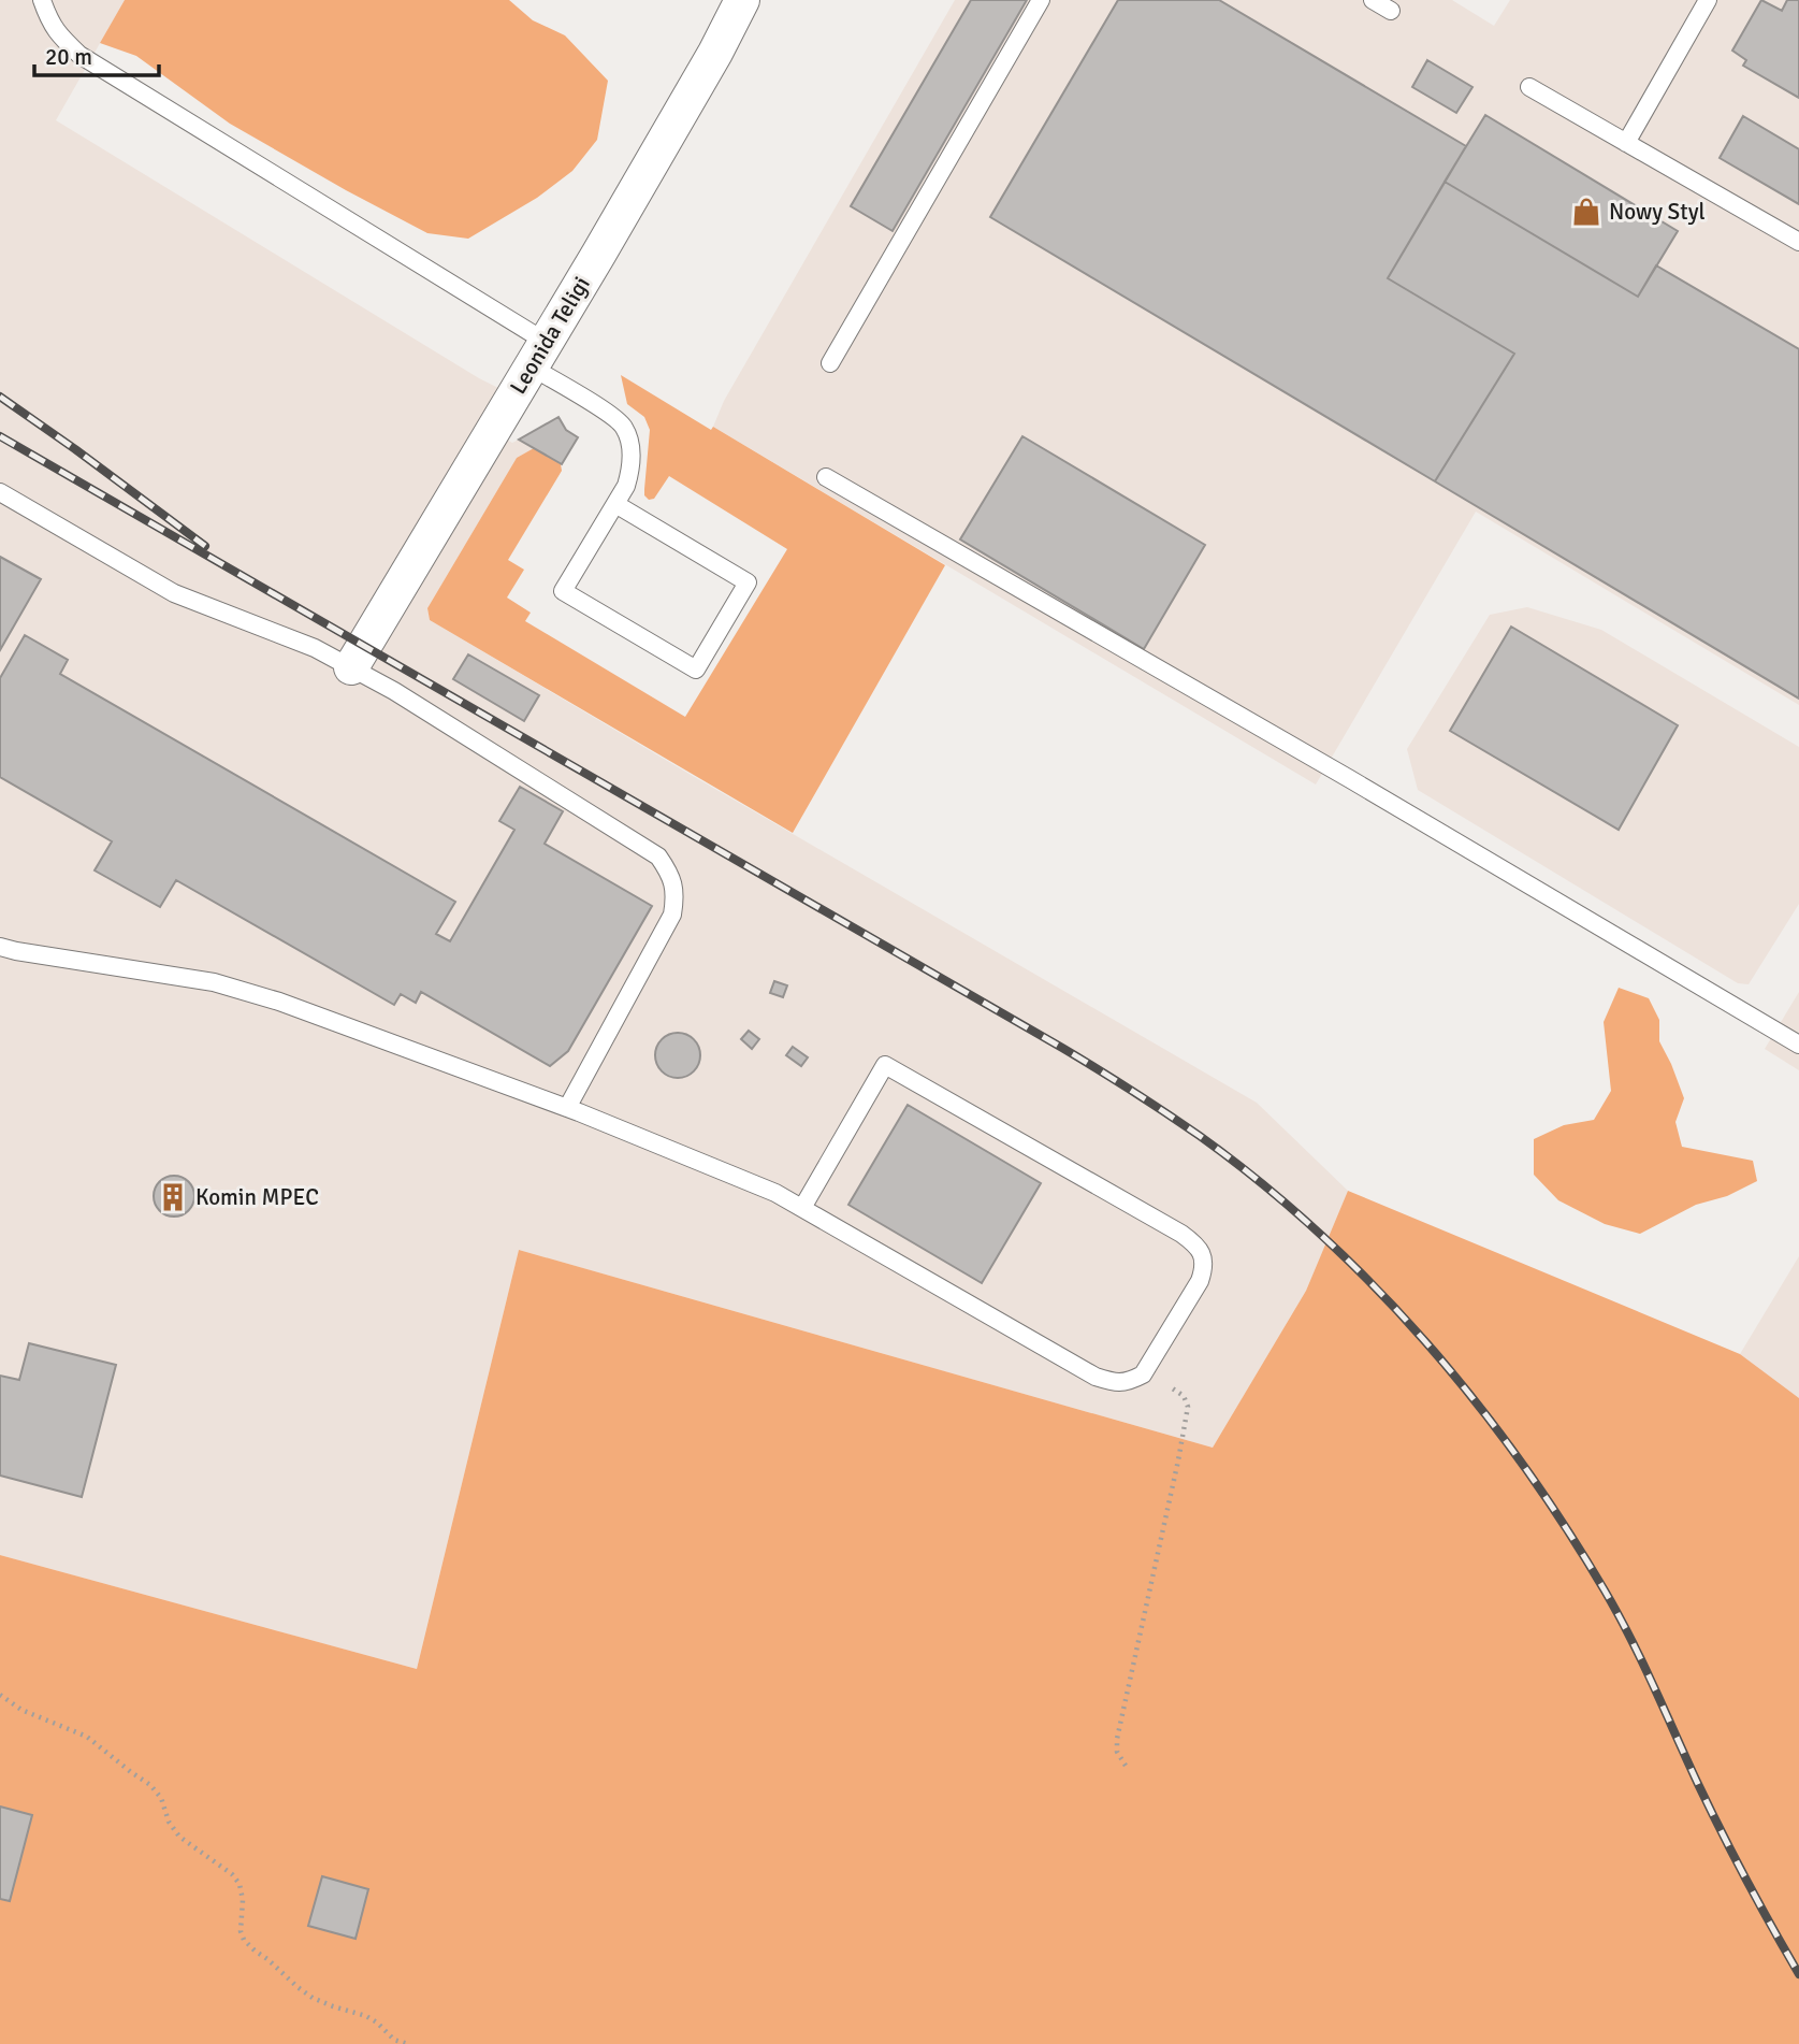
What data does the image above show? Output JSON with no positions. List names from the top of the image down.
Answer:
{
  "streets": {
    "street": ["Leonida Teligi"]
  },
  "places": {
    "shop": ["Nowy Styl"],
    "building": ["Komin MPEC"]
  },
  "scale_bar": "20 m"
}
